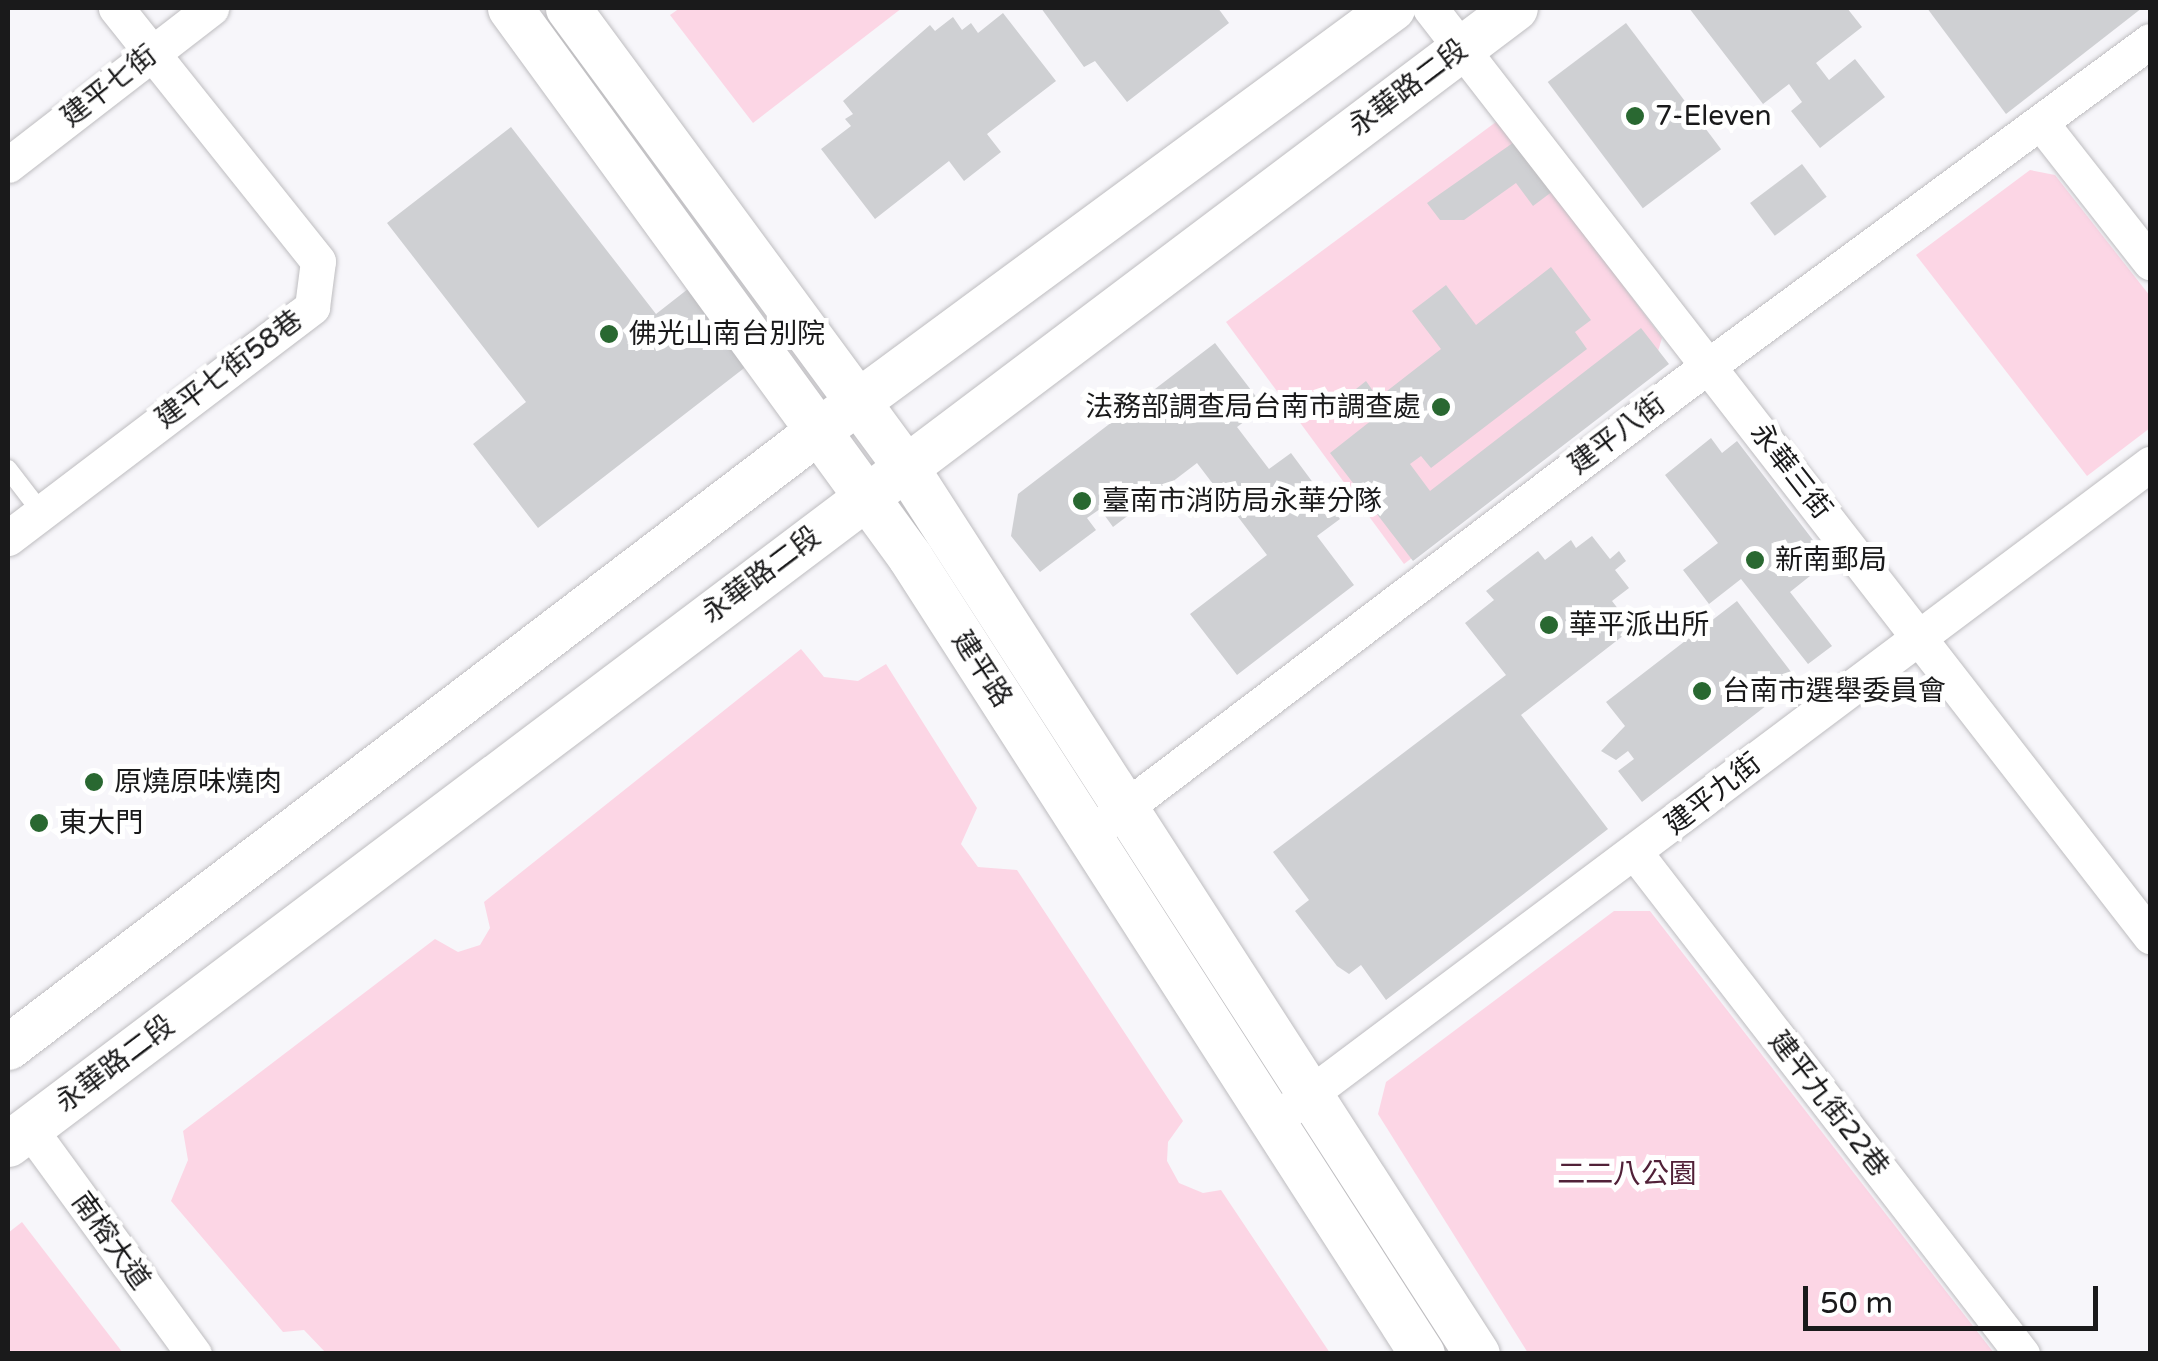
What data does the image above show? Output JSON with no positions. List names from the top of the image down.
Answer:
{
  "streets": {
    "street": [
      "建平七街",
      "永華路二段",
      "建平七街58巷",
      "建平八街",
      "永華三街",
      "建平路",
      "建平九街",
      "建平九街22巷",
      "南榕大道"
    ]
  },
  "crossings": [
    ["建平七街", "建平七街58巷"],
    ["永華路二段", "永華三街"],
    ["永華路二段", "建平路"],
    ["永華路二段", "南榕大道"],
    ["建平八街", "永華三街"],
    ["建平八街", "建平路"],
    ["永華三街", "建平九街"],
    ["建平路", "建平九街"],
    ["建平九街", "建平九街22巷"]
  ],
  "parks": ["二二八公園"],
  "places": [
    "7-Eleven",
    "佛光山南台別院",
    "法務部調查局台南市調查處",
    "臺南市消防局永華分隊",
    "新南郵局",
    "華平派出所",
    "台南市選舉委員會",
    "原燒原味燒肉",
    "東大門"
  ],
  "scale_bar": "50 m"
}
